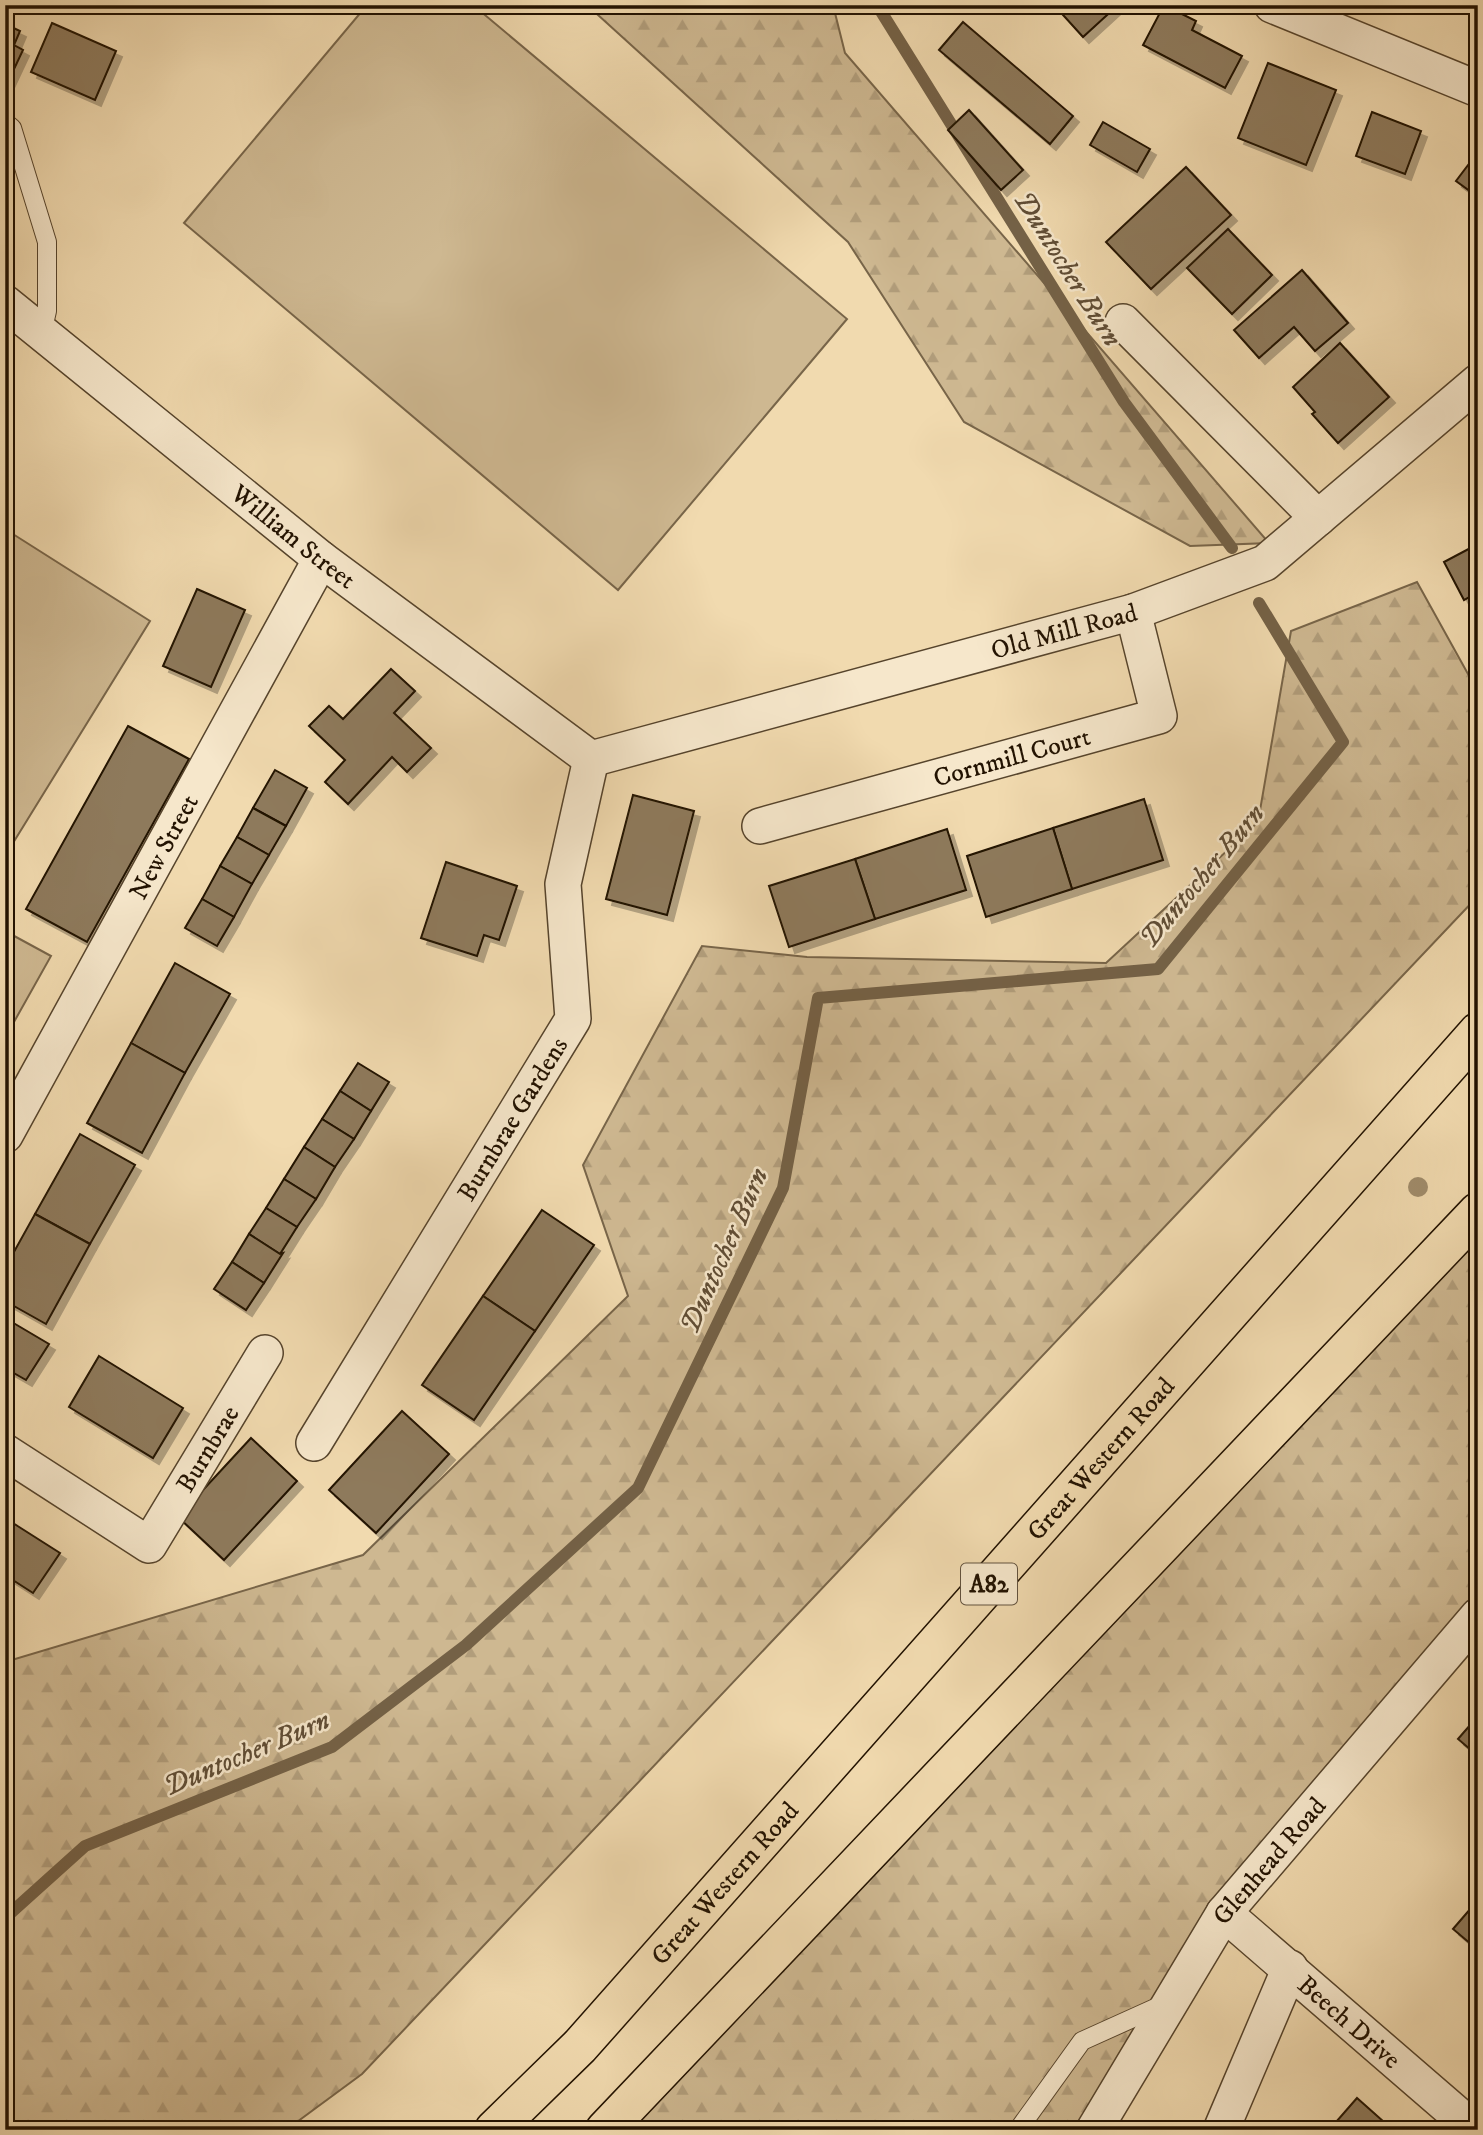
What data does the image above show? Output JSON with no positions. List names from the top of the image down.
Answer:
{
  "streets": {
    "main road": ["Great Western Road", "A82"],
    "street": [
      "William Street",
      "Old Mill Road",
      "Cornmill Court",
      "New Street",
      "Burnbrae Gardens",
      "Burnbrae",
      "Glenhead Road",
      "Beech Drive"
    ]
  },
  "crossings": [
    ["William Street", "Old Mill Road"],
    ["William Street", "New Street"],
    ["William Street", "Burnbrae Gardens"],
    ["Old Mill Road", "Cornmill Court"],
    ["Old Mill Road", "Burnbrae Gardens"],
    ["Glenhead Road", "Beech Drive"]
  ],
  "water": ["Duntocher Burn"]
}
